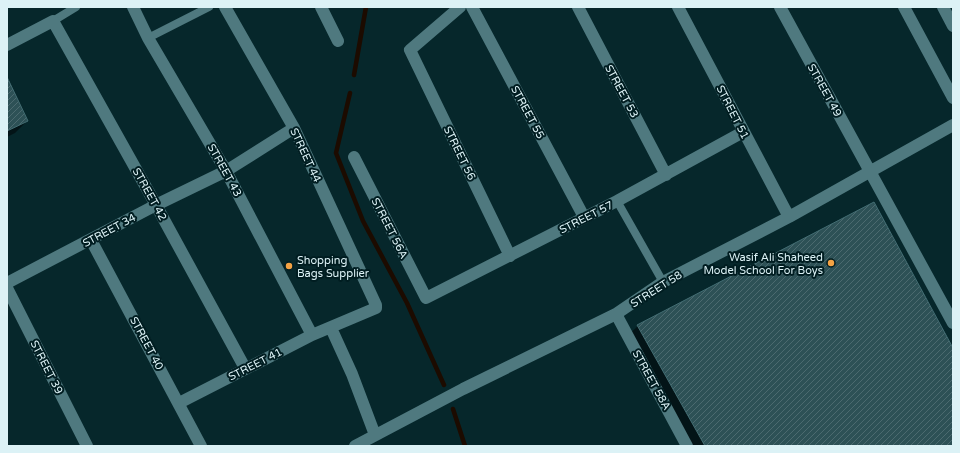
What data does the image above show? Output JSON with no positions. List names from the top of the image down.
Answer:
{
  "streets": {
    "street": [
      "STREET 49",
      "STREET 53",
      "STREET 55",
      "STREET 51",
      "STREET 56",
      "STREET 44",
      "STREET 43",
      "STREET 42",
      "STREET 57",
      "STREET 56A",
      "STREET 34",
      "STREET 58",
      "STREET 40",
      "STREET 41",
      "STREET 39",
      "STREET 58A"
    ]
  },
  "crossings": [
    ["STREET 49", "STREET 58"],
    ["STREET 53", "STREET 57"],
    ["STREET 55", "STREET 57"],
    ["STREET 51", "STREET 57"],
    ["STREET 51", "STREET 58"],
    ["STREET 56", "STREET 57"],
    ["STREET 44", "STREET 34"],
    ["STREET 44", "STREET 41"],
    ["STREET 43", "STREET 34"],
    ["STREET 43", "STREET 41"],
    ["STREET 42", "STREET 34"],
    ["STREET 42", "STREET 41"],
    ["STREET 57", "STREET 56A"],
    ["STREET 34", "STREET 40"],
    ["STREET 58", "STREET 58A"],
    ["STREET 40", "STREET 41"]
  ],
  "places": ["Wasif Ali Shaheed Model School For Boys", "Shopping Bags Supplier"]
}
